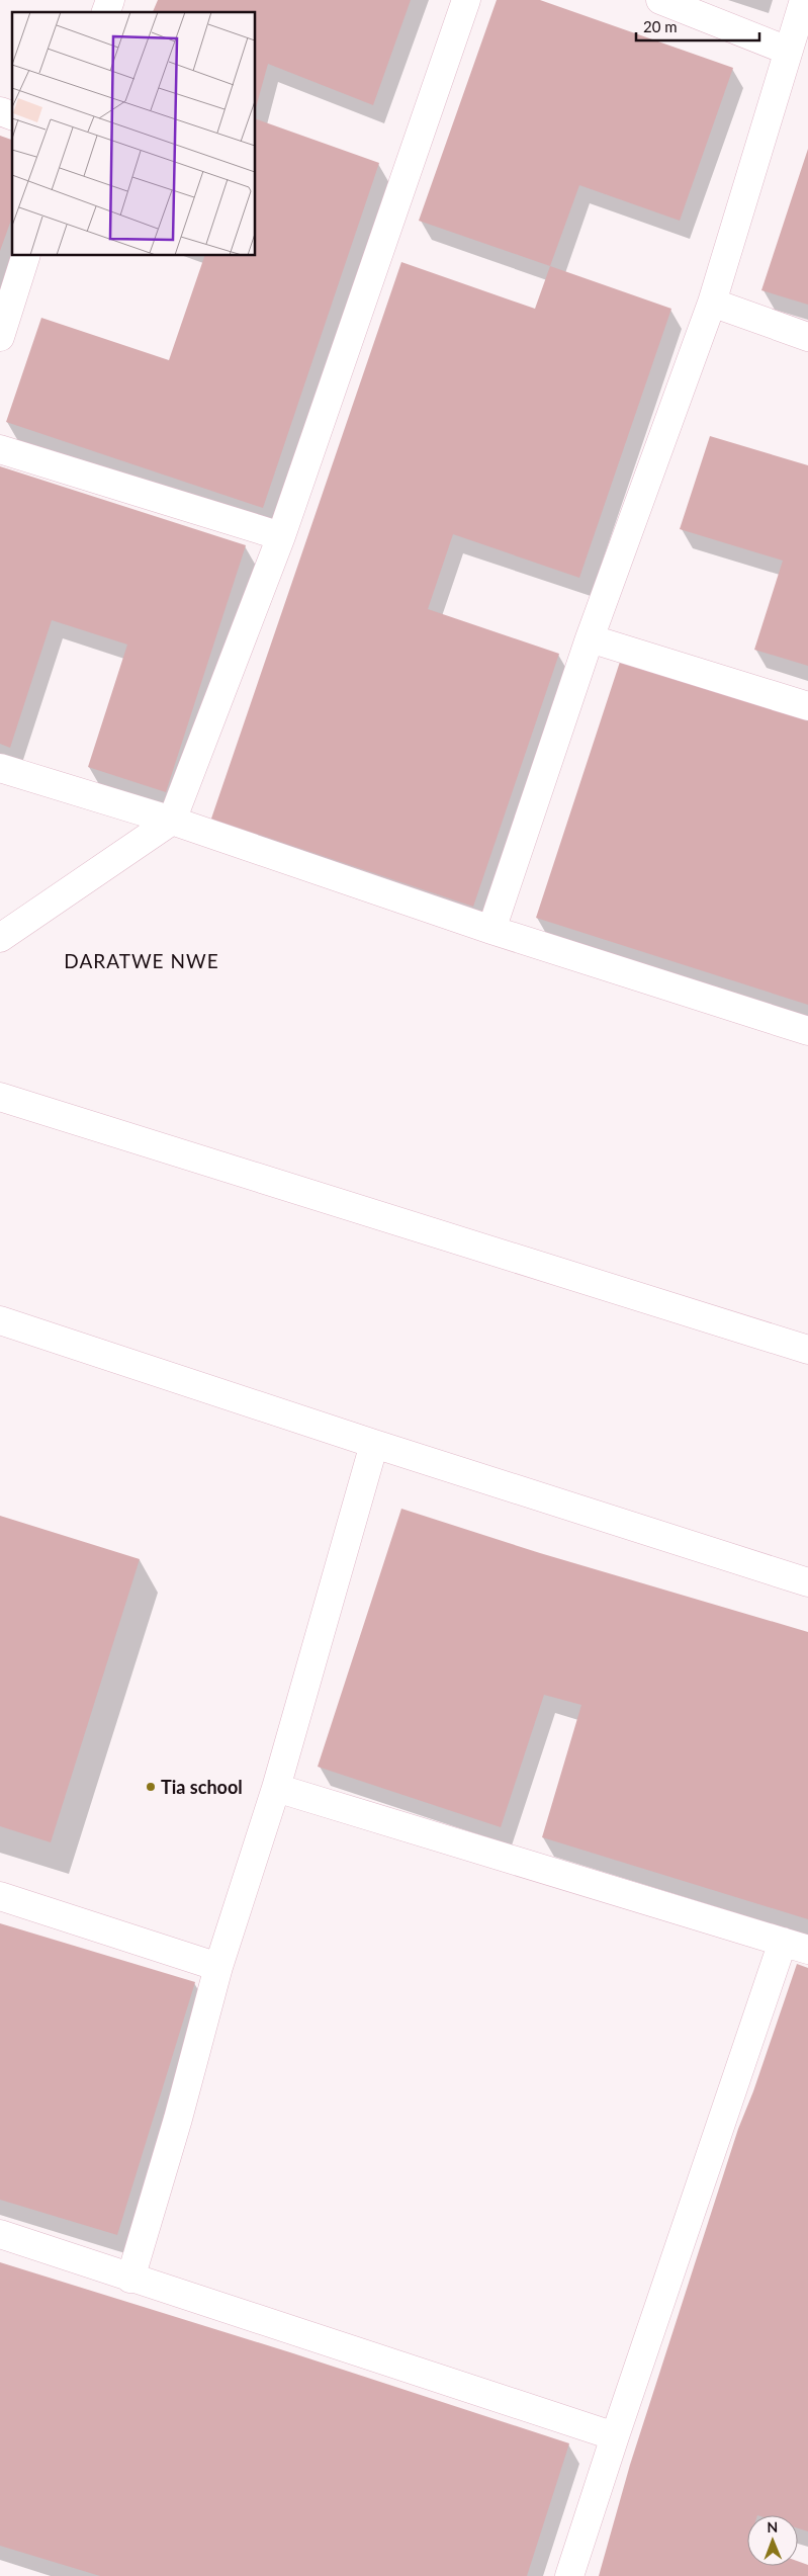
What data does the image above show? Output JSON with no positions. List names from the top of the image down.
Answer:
{
  "districts": ["DARATWE NWE"],
  "places": ["Tia school"],
  "scale_bar": "20 m",
  "north": "top"
}
